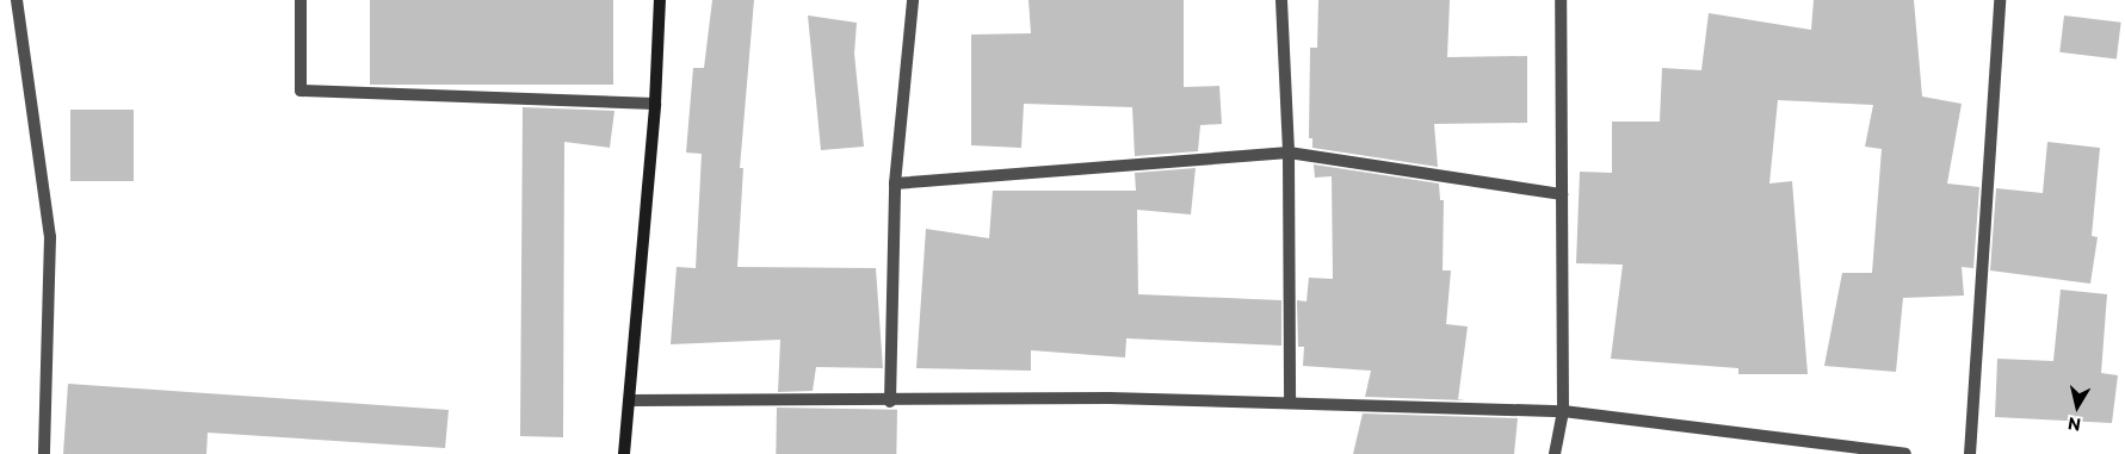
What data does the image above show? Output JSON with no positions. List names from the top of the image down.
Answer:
{
  "north": "bottom"
}
